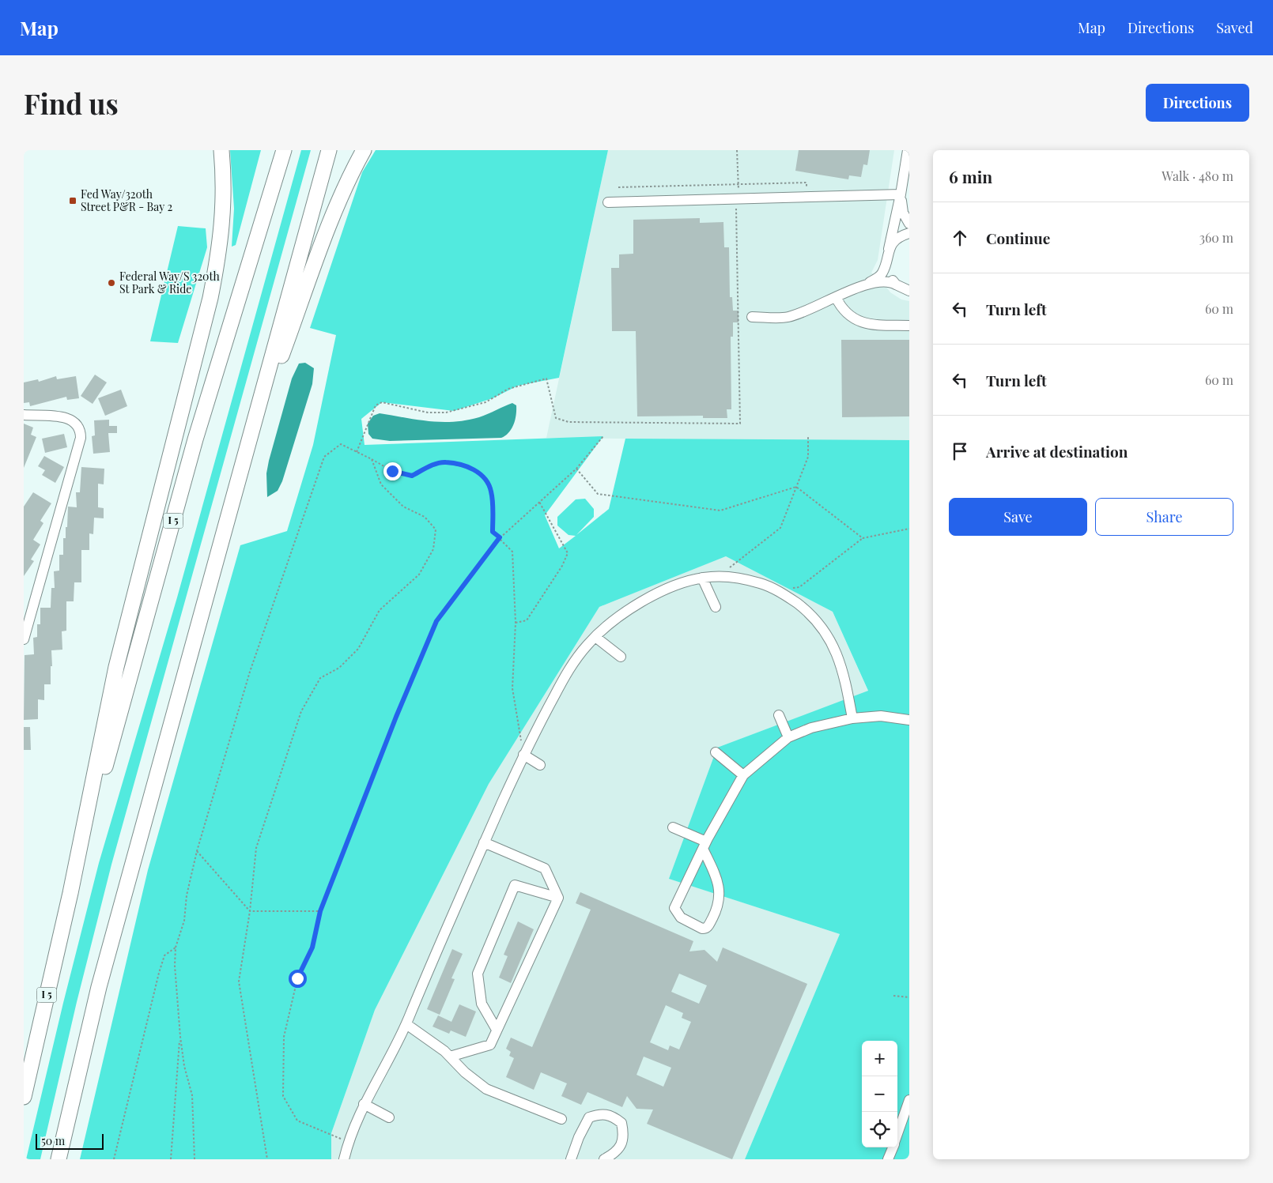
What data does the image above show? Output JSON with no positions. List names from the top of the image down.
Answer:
{
  "streets": {
    "highway": ["I 5"]
  },
  "places": {
    "transit": ["Fed Way/320th Street P&R - Bay 2"],
    "other": ["Federal Way/S 320th St Park & Ride"]
  },
  "scale_bar": "50 m",
  "page": {
    "header": "Map",
    "nav": ["Map", "Directions", "Saved"],
    "buttons": [
      "Directions",
      ["Save", "Share"]
    ],
    "title": "Find us",
    "heading": ["6 min", "Walk · 480 m"],
    "list": [
      ["Continue", "360 m"],
      ["Turn left", "60 m"],
      ["Turn left", "60 m"],
      "Arrive at destination"
    ],
    "map_buttons": ["+", "−"],
    "scale": "50 m"
  }
}
